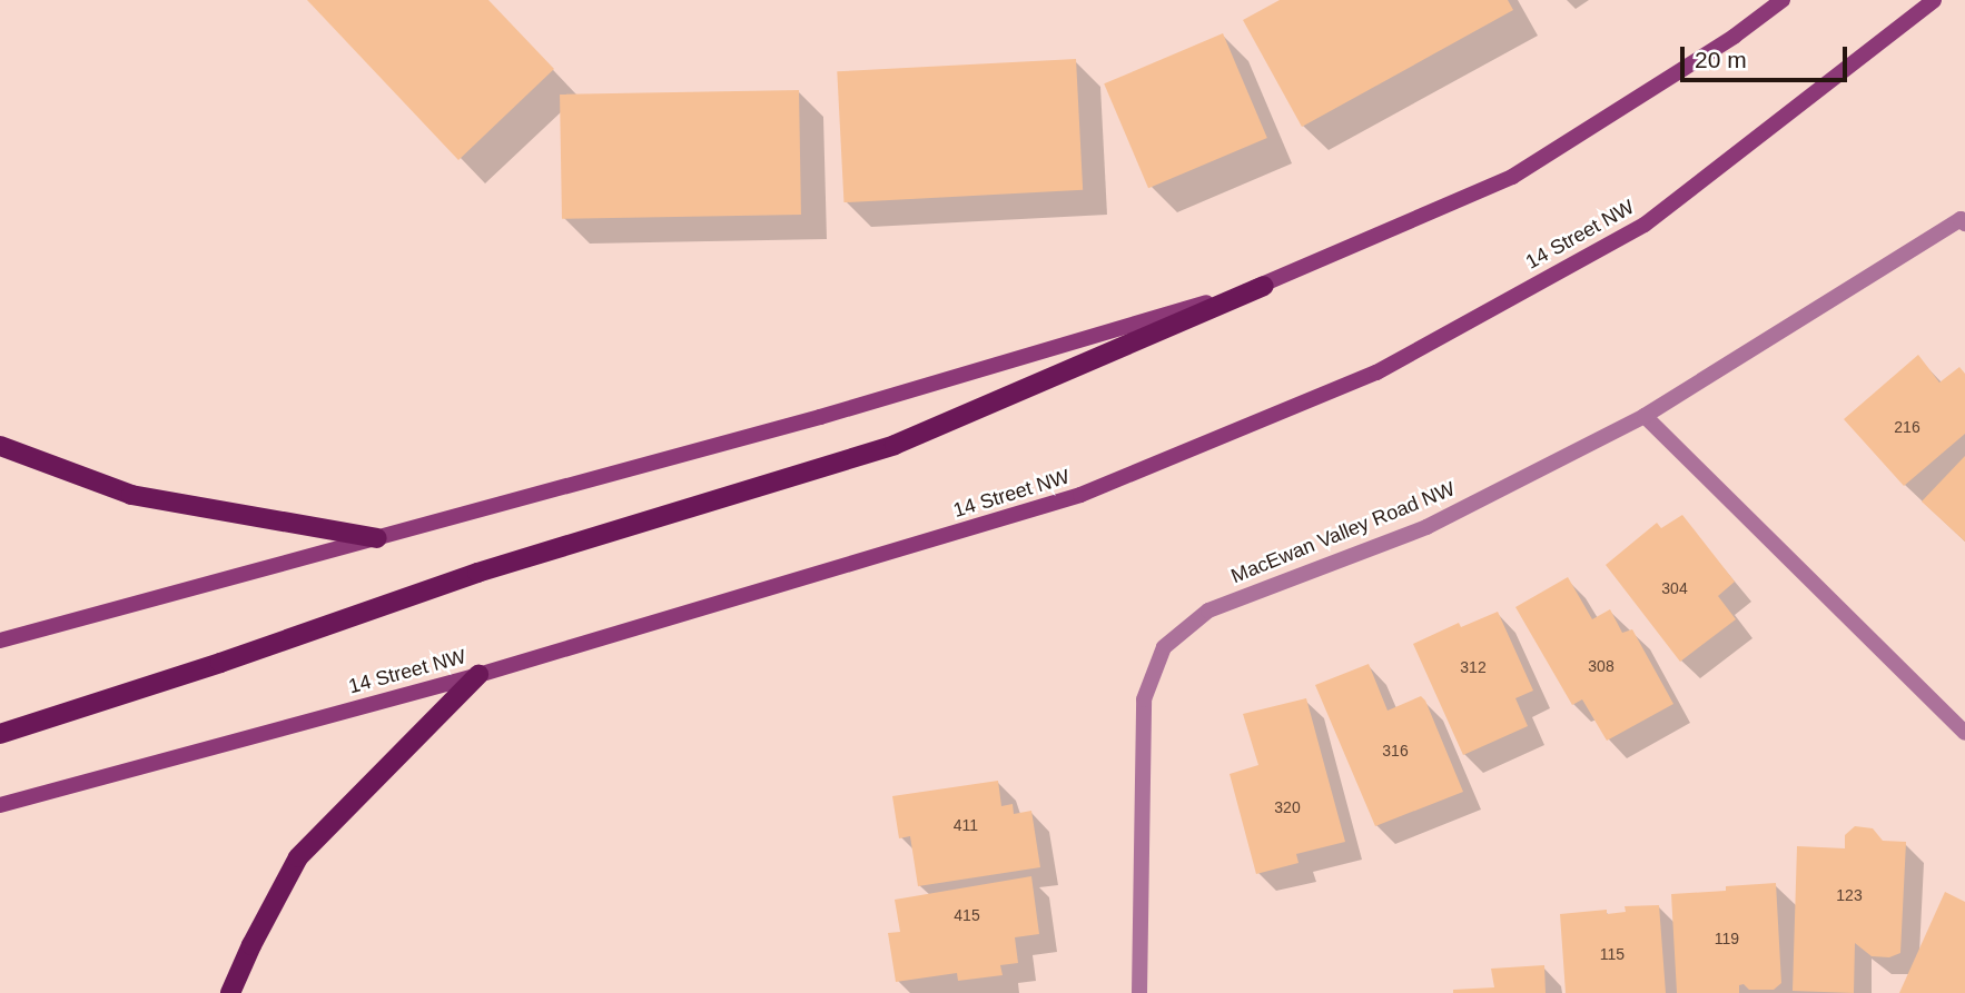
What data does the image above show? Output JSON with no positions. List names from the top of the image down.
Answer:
{
  "streets": {
    "main road": ["14 Street NW"],
    "street": ["MacEwan Valley Road NW"]
  },
  "house_numbers": [
    "216",
    "304",
    "308",
    "312",
    "316",
    "320",
    "411",
    "123",
    "415",
    "119",
    "115"
  ],
  "scale_bar": "20 m"
}
